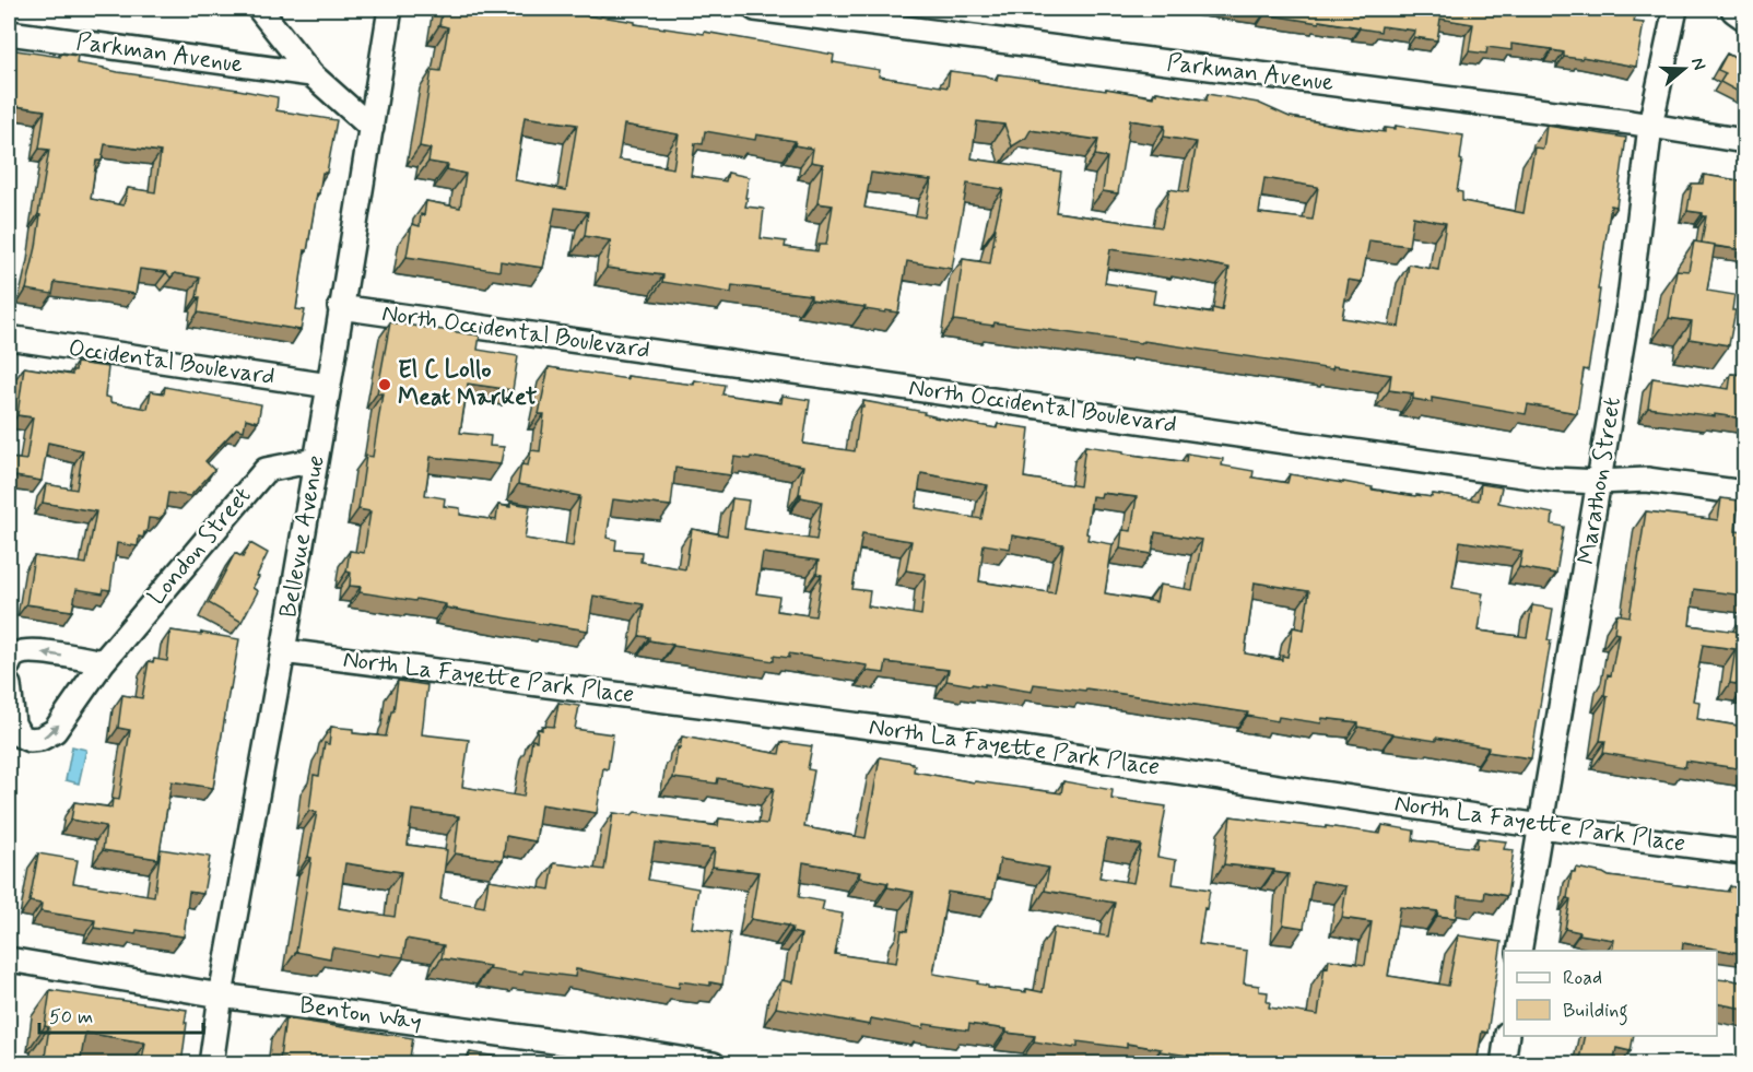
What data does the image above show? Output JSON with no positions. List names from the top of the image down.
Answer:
{
  "streets": {
    "street": [
      "Parkman Avenue",
      "North Occidental Boulevard",
      "Occidental Boulevard",
      "Marathon Street",
      "Bellevue Avenue",
      "London Street",
      "North La Fayette Park Place",
      "Benton Way"
    ]
  },
  "crossings": [
    ["Parkman Avenue", "Marathon Street"],
    ["North Occidental Boulevard", "Marathon Street"],
    ["North Occidental Boulevard", "Bellevue Avenue"],
    ["Occidental Boulevard", "Bellevue Avenue"],
    ["Marathon Street", "North La Fayette Park Place"],
    ["Bellevue Avenue", "London Street"],
    ["Bellevue Avenue", "North La Fayette Park Place"],
    ["Bellevue Avenue", "Benton Way"]
  ],
  "places": ["El C Lollo Meat Market"],
  "legend": ["Road", "Building"],
  "scale_bar": "50 m",
  "north": "right"
}
